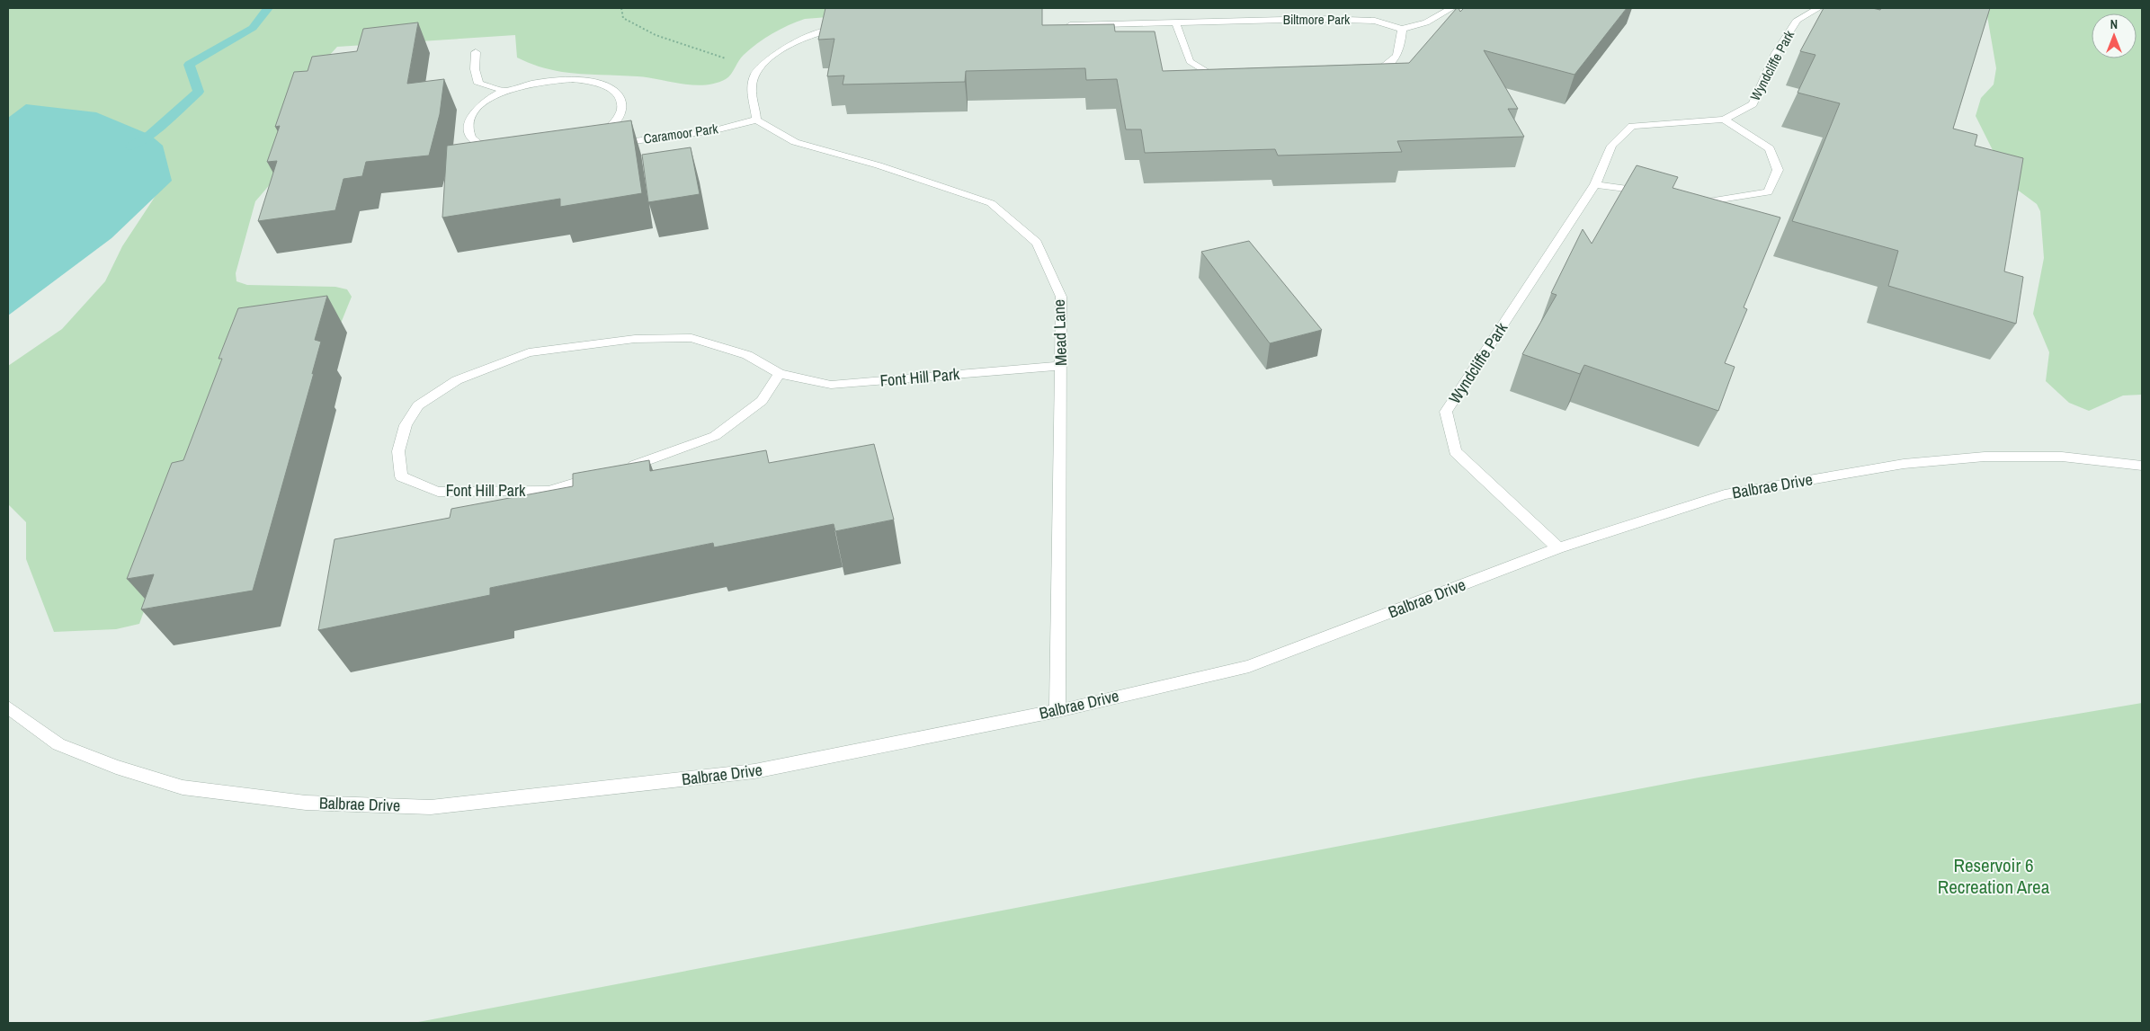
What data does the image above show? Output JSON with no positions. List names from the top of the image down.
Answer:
{
  "streets": {
    "street": [
      "Biltmore Park",
      "Wyndcliffe Park",
      "Caramoor Park",
      "Mead Lane",
      "Font Hill Park",
      "Balbrae Drive"
    ]
  },
  "crossings": [
    ["Wyndcliffe Park", "Balbrae Drive"],
    ["Caramoor Park", "Mead Lane"],
    ["Mead Lane", "Font Hill Park"],
    ["Mead Lane", "Balbrae Drive"]
  ],
  "parks": ["Reservoir 6 Recreation Area"],
  "north": "top"
}
